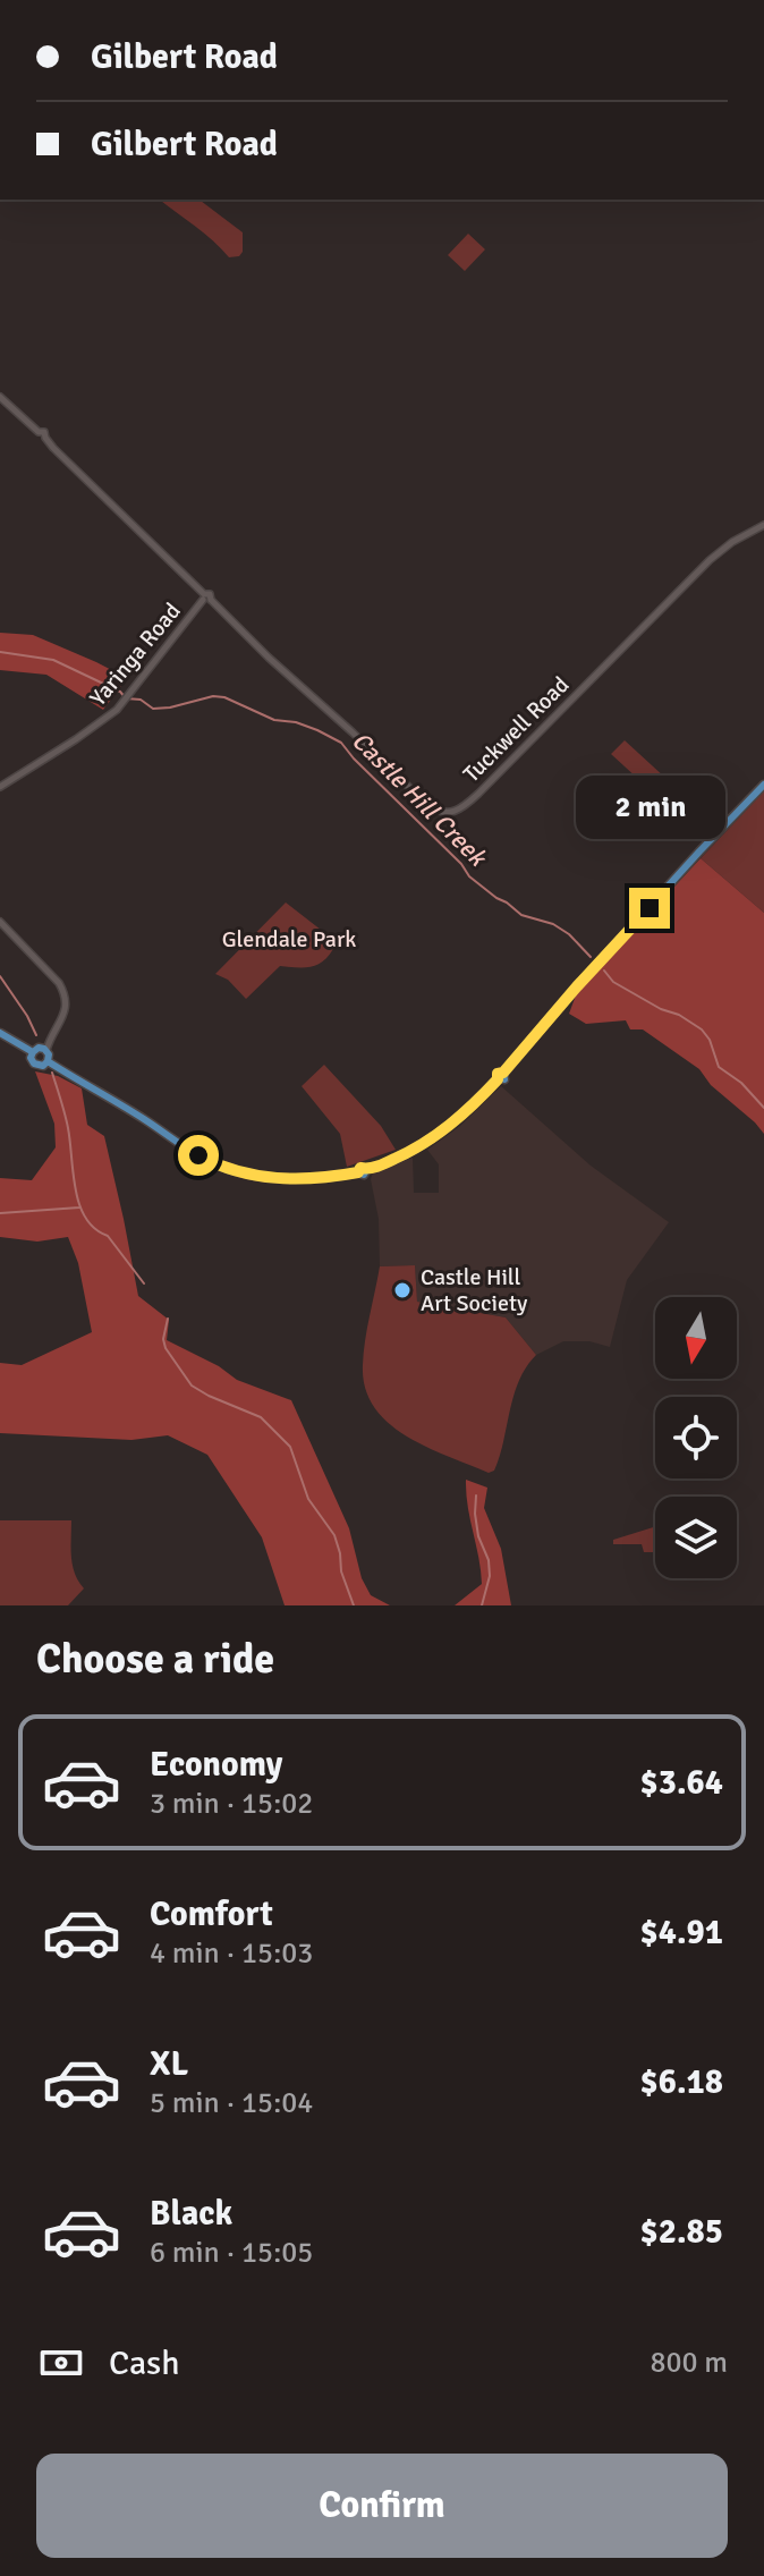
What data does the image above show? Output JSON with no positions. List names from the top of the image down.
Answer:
{
  "streets": {
    "street": ["Yaringa Road", "Tuckwell Road"]
  },
  "crossings": [
    ["Yaringa Road", "Tuckwell Road"]
  ],
  "water": ["Castle Hill Creek"],
  "parks": ["Glendale Park"],
  "places": ["Castle Hill Art Society"],
  "north": "bottom",
  "page": {
    "banner": ["Gilbert Road", "Gilbert Road"],
    "bubble": "2 min",
    "heading": "Choose a ride",
    "list": [
      {
        "name": "Economy",
        "note": "3 min · 15:02",
        "value": "$3.64"
      },
      {
        "name": "Comfort",
        "note": "4 min · 15:03",
        "value": "$4.91"
      },
      {
        "name": "XL",
        "note": "5 min · 15:04",
        "value": "$6.18"
      },
      {
        "name": "Black",
        "note": "6 min · 15:05",
        "value": "$2.85"
      }
    ],
    "pay": ["Cash", "800 m"],
    "buttons": "Confirm"
  }
}
